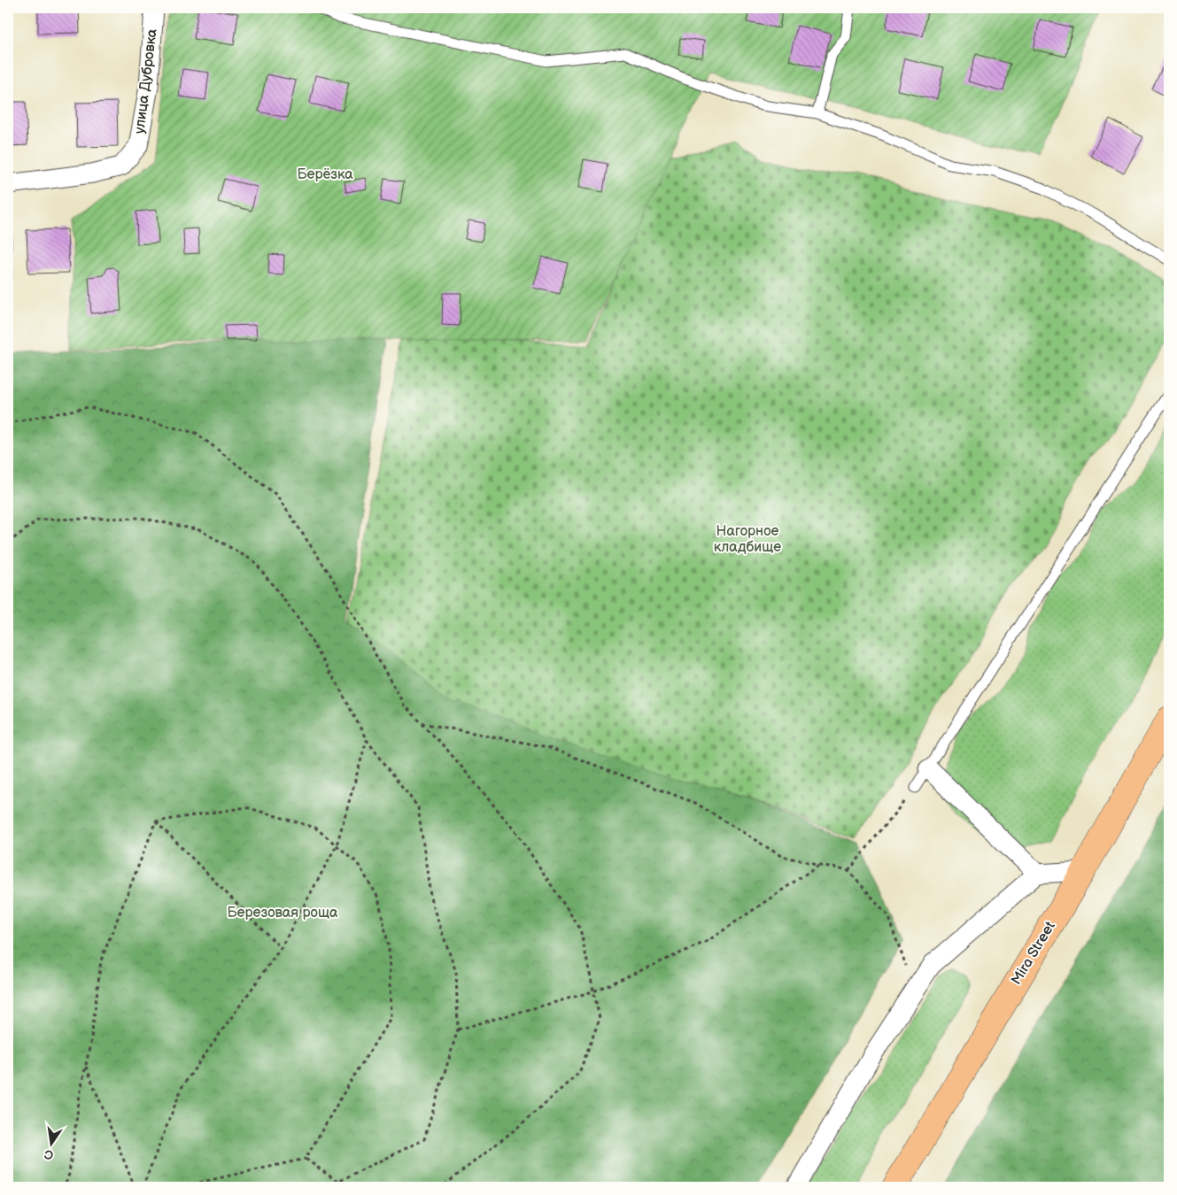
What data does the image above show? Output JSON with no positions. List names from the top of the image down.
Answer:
{
  "streets": {
    "main road": ["Mira Street"],
    "street": ["улица Дубровка"]
  },
  "parks": ["Берёзка", "Нагорное кладбище", "Березовая роща"],
  "north": "bottom"
}
